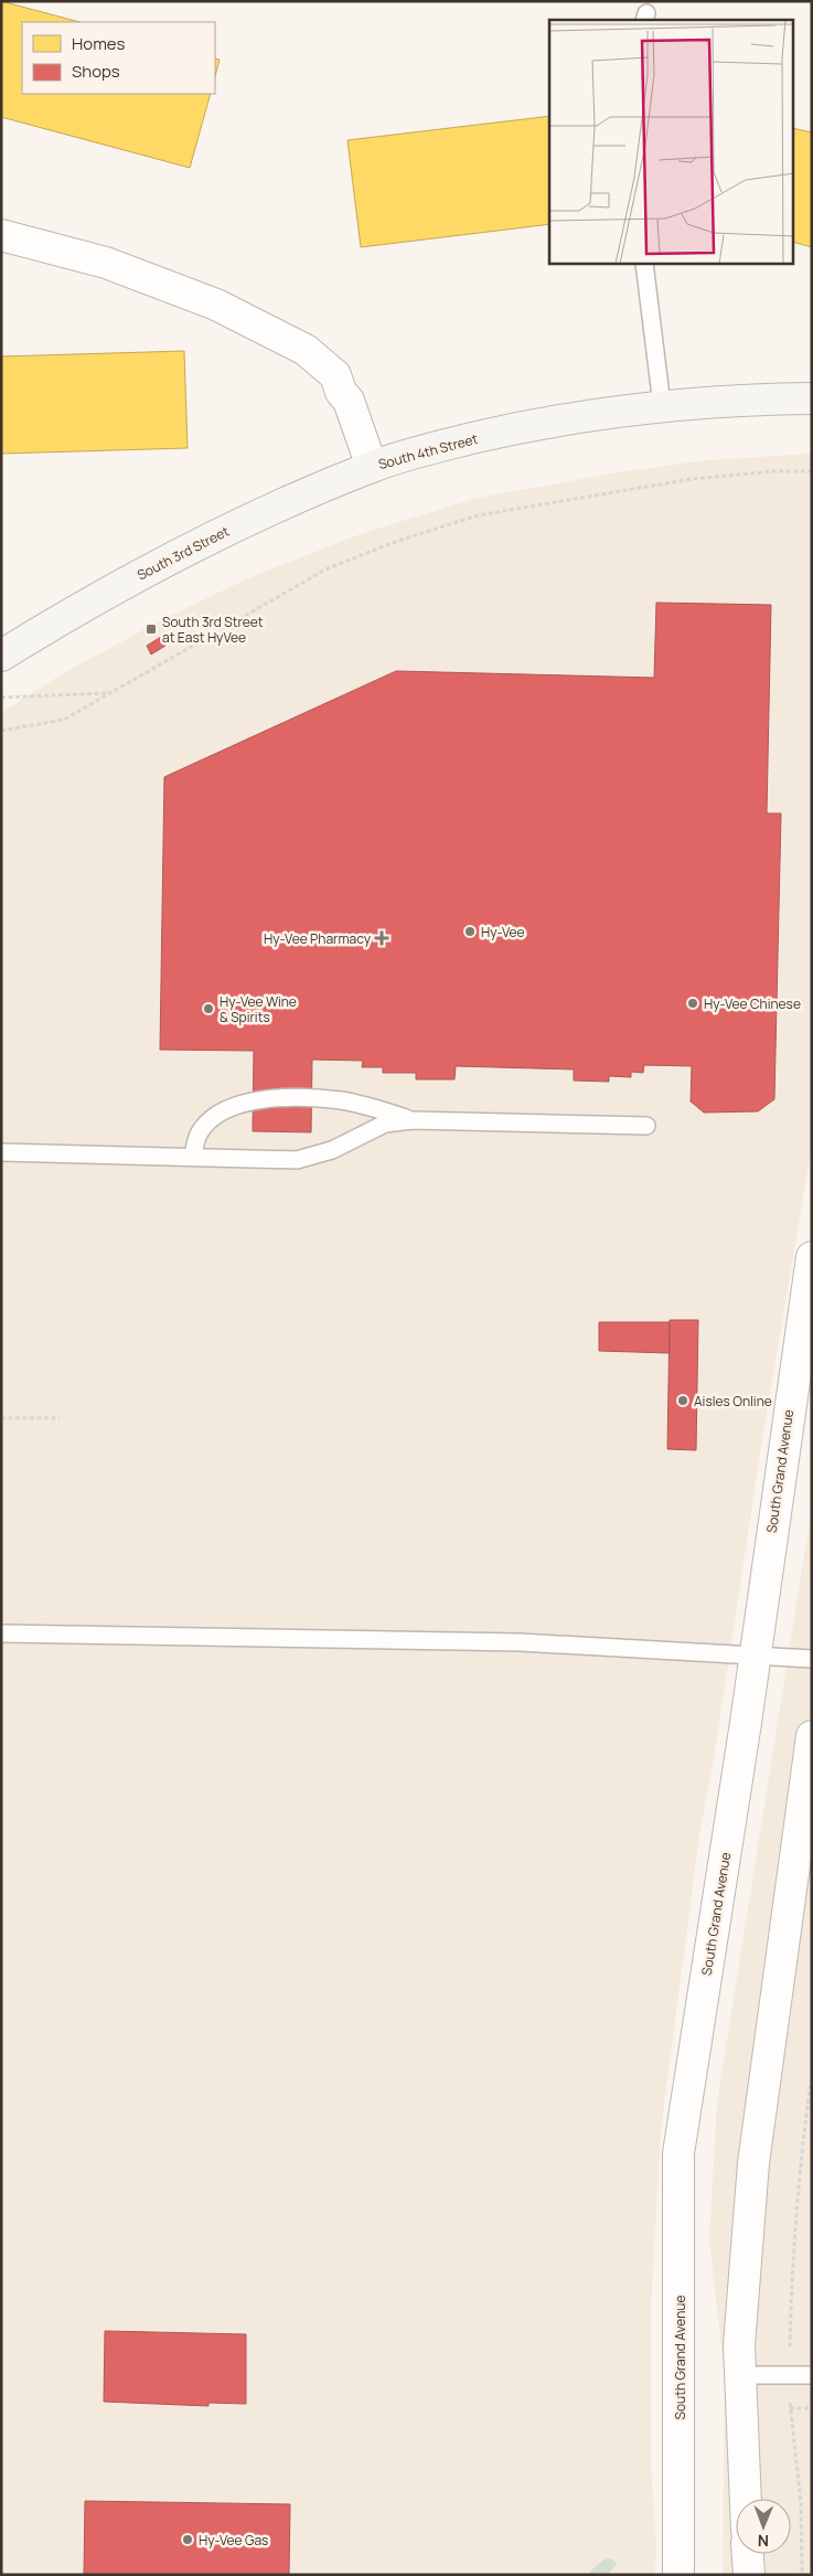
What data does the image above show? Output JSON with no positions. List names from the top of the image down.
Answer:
{
  "streets": {
    "main road": ["South 4th Street", "South 3rd Street"],
    "street": ["South Grand Avenue"]
  },
  "crossings": [
    ["South 4th Street", "South 3rd Street"]
  ],
  "places": {
    "transit": ["South 3rd Street at East HyVee"],
    "other": [
      "Hy-Vee",
      "Hy-Vee Chinese",
      "Hy-Vee Wine & Spirits",
      "Aisles Online",
      "Hy-Vee Gas"
    ],
    "health": ["Hy-Vee Pharmacy"]
  },
  "legend": ["Homes", "Shops"],
  "north": "bottom"
}
